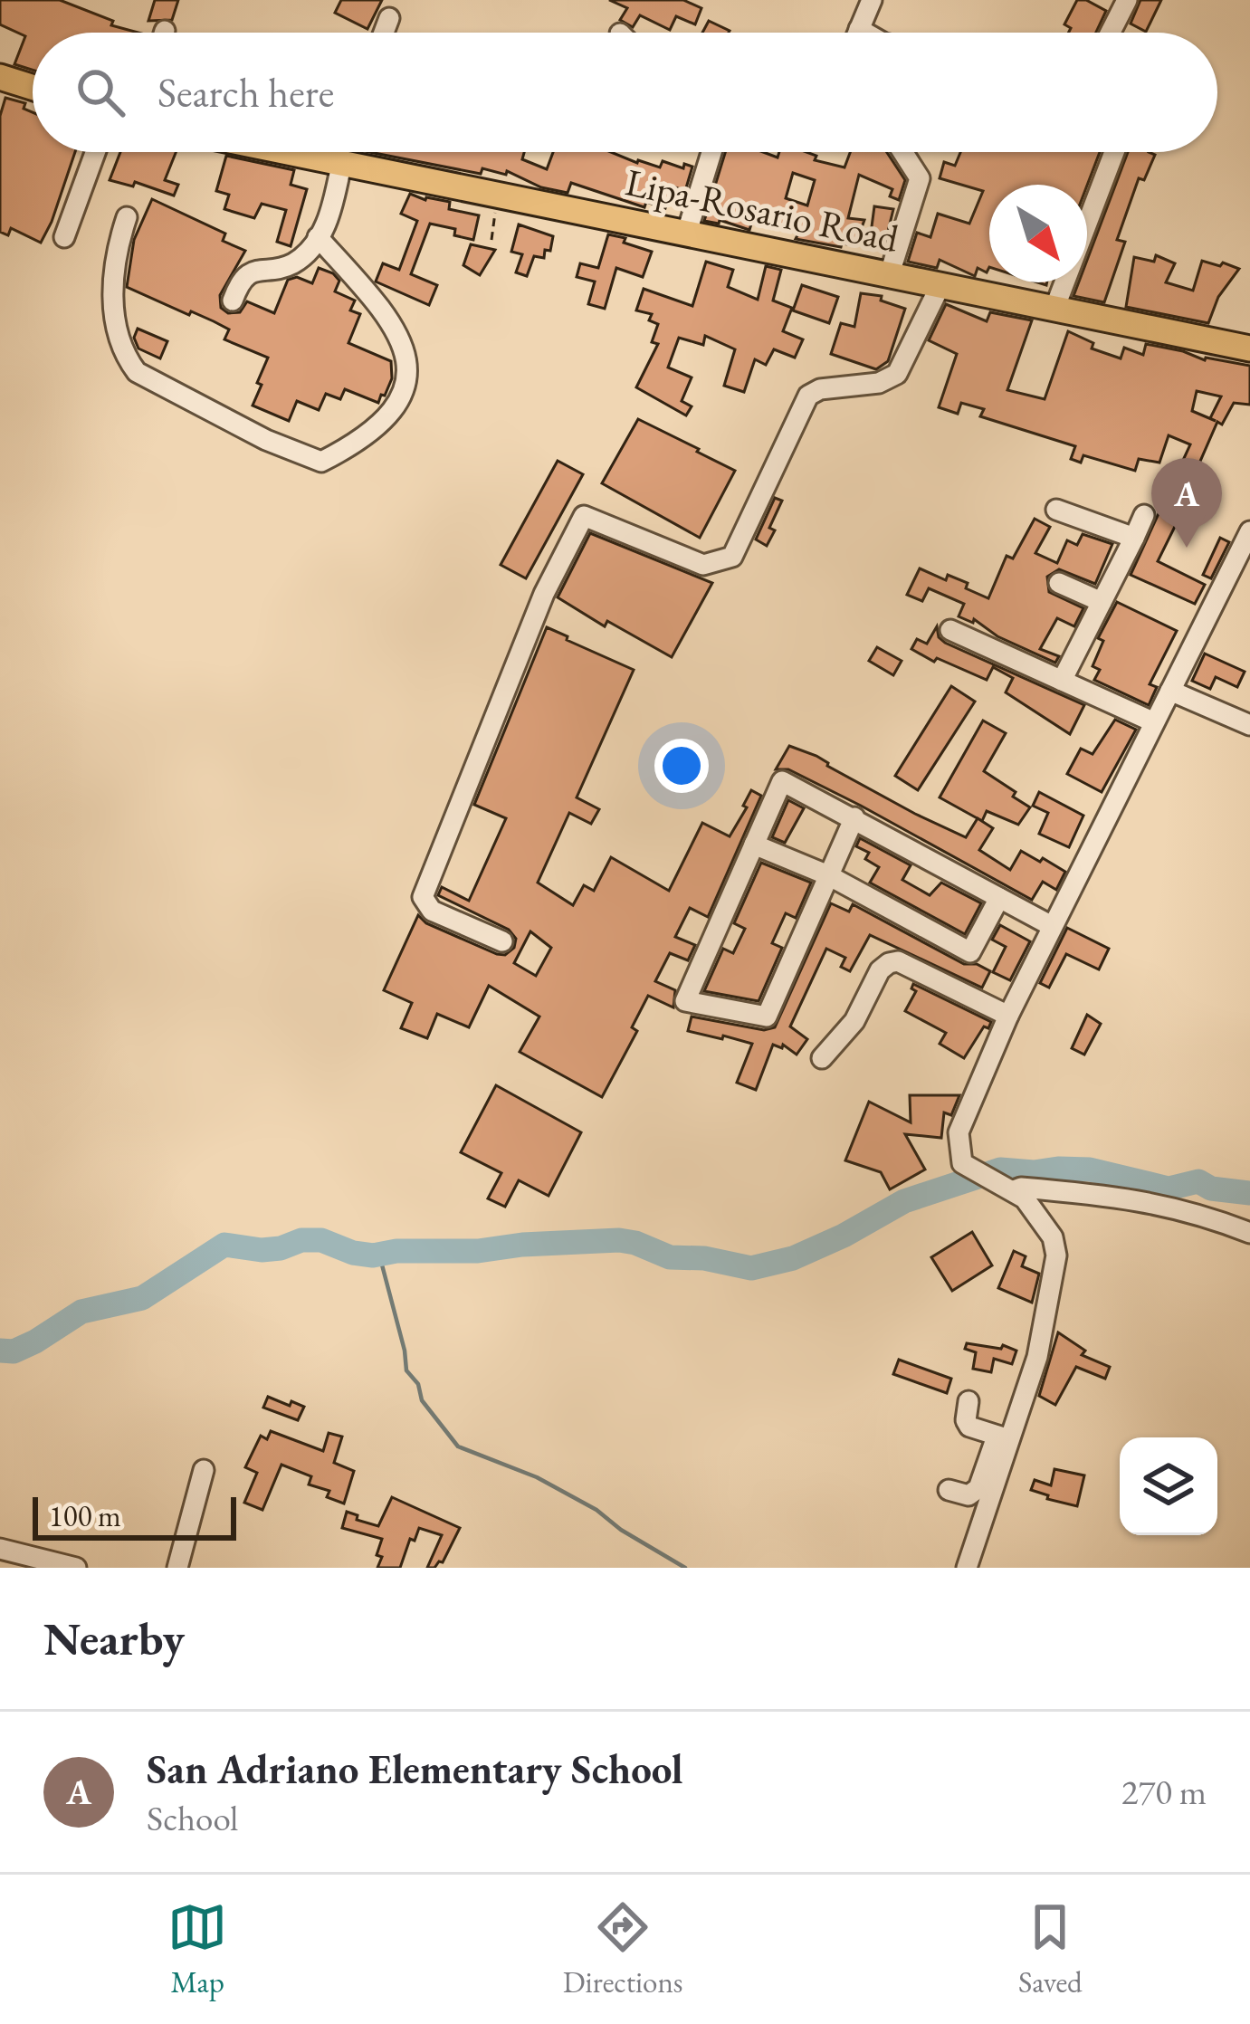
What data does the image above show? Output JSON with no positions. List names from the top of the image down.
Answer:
{
  "streets": {
    "main road": ["Lipa-Rosario Road"]
  },
  "scale_bar": "100 m",
  "north": "bottom right",
  "page": {
    "search": "Search here",
    "pins": "A",
    "scale": "100 m",
    "heading": "Nearby",
    "list": [
      {
        "mark": "A",
        "name": "San Adriano Elementary School",
        "note": "School",
        "value": "270 m"
      }
    ],
    "nav": ["Map", "Directions", "Saved"]
  }
}
